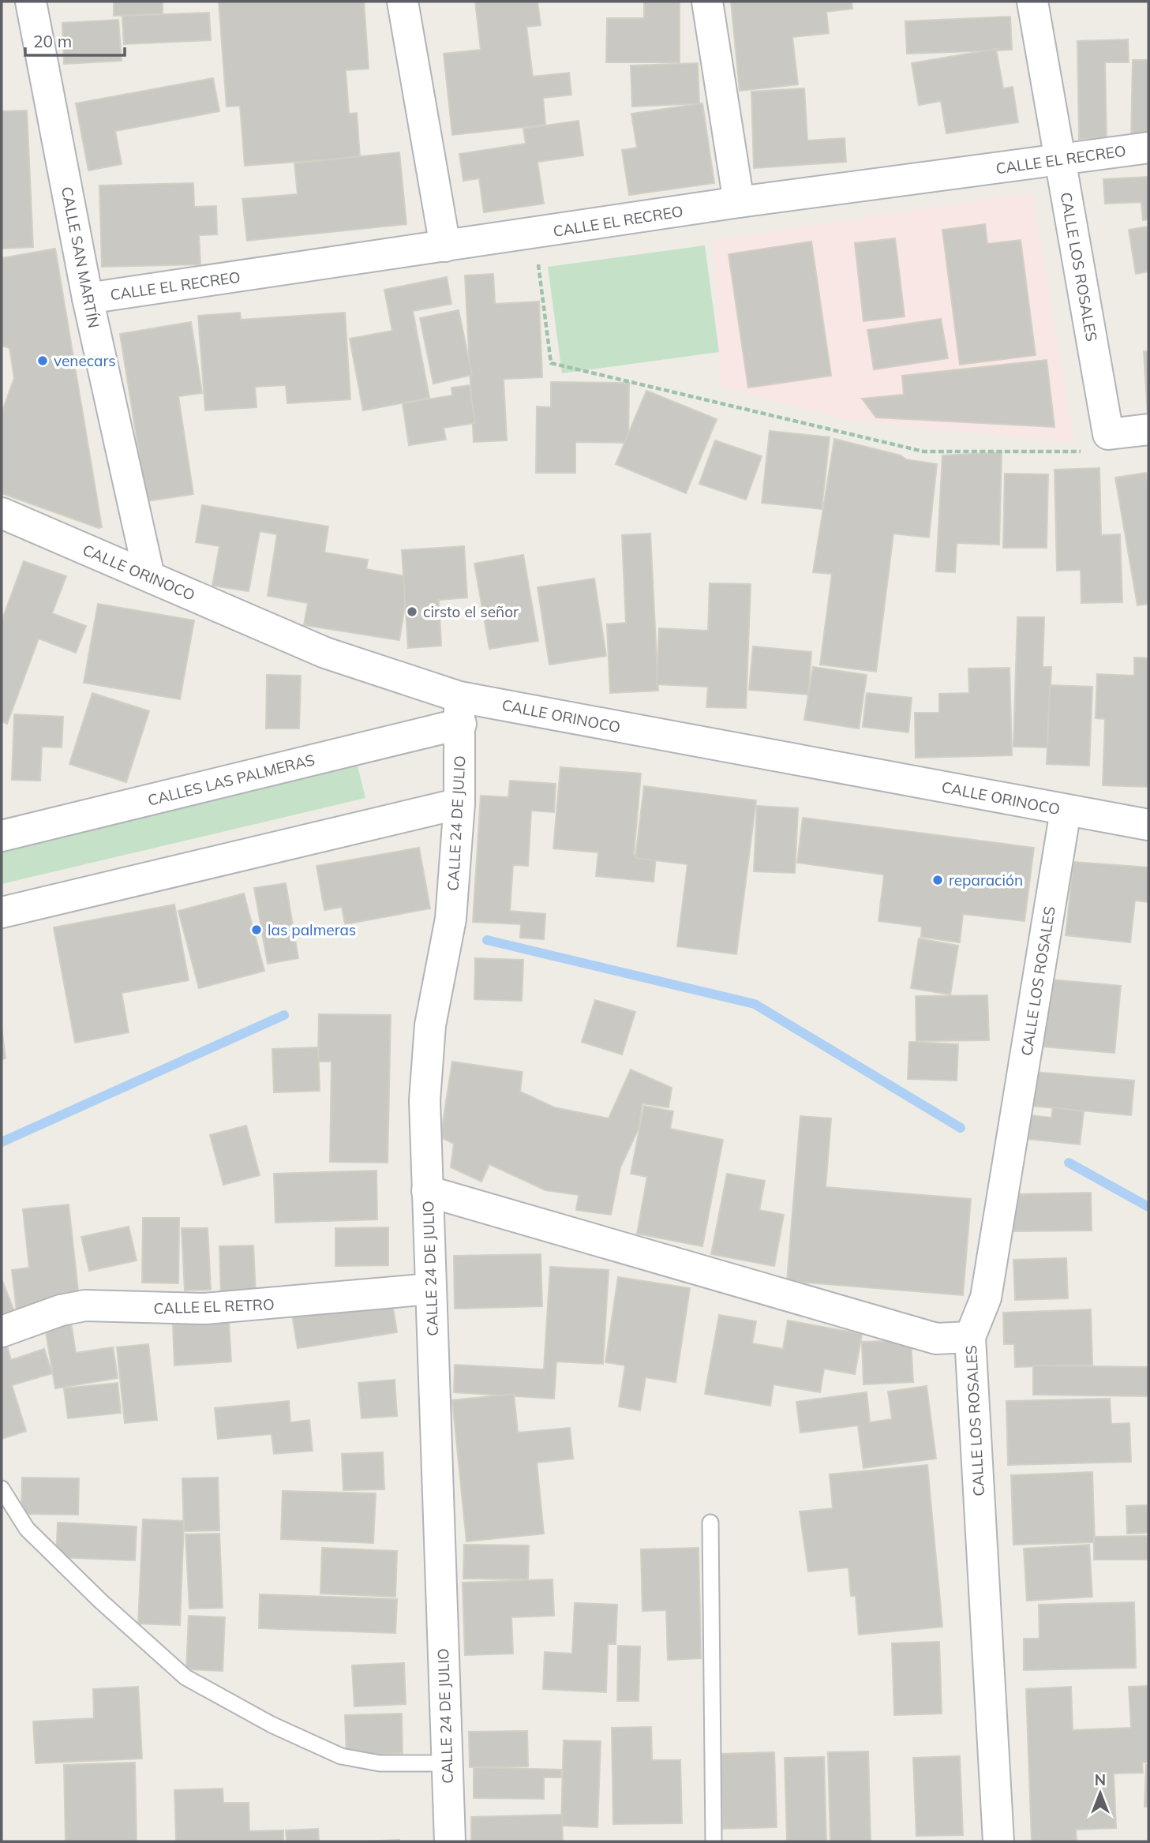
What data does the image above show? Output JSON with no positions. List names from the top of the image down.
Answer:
{
  "streets": {
    "street": [
      "CALLE EL RECREO",
      "CALLE SAN MARTÍN",
      "CALLE LOS ROSALES",
      "CALLE ORINOCO",
      "CALLES LAS PALMERAS",
      "CALLE 24 DE JULIO",
      "CALLE EL RETRO"
    ]
  },
  "crossings": [
    ["CALLE EL RECREO", "CALLE SAN MARTÍN"],
    ["CALLE EL RECREO", "CALLE LOS ROSALES"],
    ["CALLE SAN MARTÍN", "CALLE ORINOCO"],
    ["CALLE LOS ROSALES", "CALLE ORINOCO"],
    ["CALLE ORINOCO", "CALLES LAS PALMERAS"],
    ["CALLE ORINOCO", "CALLE 24 DE JULIO"],
    ["CALLES LAS PALMERAS", "CALLE 24 DE JULIO"],
    ["CALLE 24 DE JULIO", "CALLE EL RETRO"]
  ],
  "places": [
    "venecars",
    "cirsto el señor",
    "reparación",
    "las palmeras"
  ],
  "scale_bar": "20 m",
  "north": "top"
}
